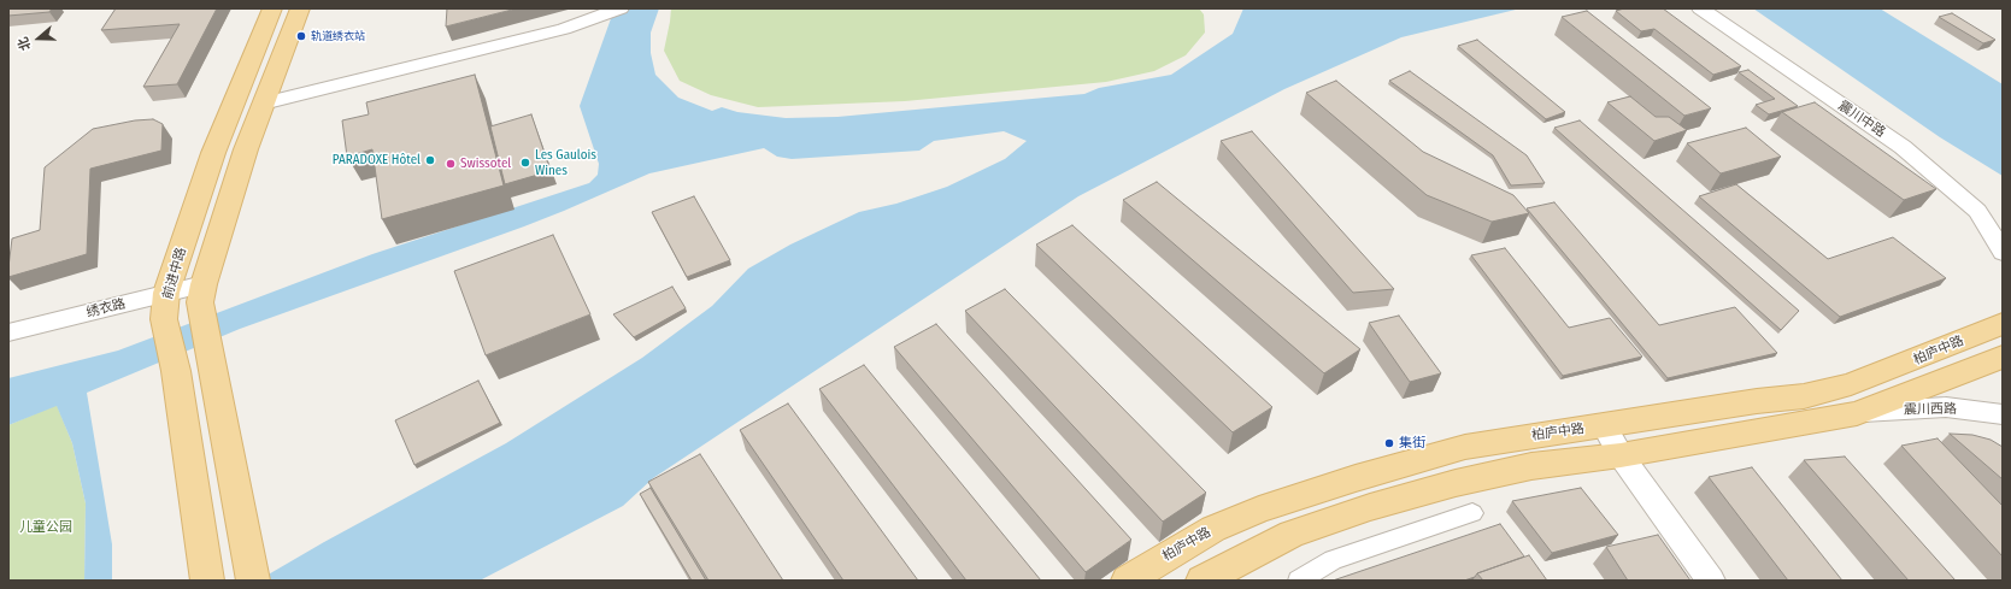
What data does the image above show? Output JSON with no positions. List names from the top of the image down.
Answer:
{
  "streets": {
    "main road": ["前进中路", "柏庐中路"],
    "street": ["震川中路", "绣衣路", "震川西路"]
  },
  "crossings": [
    ["前进中路", "绣衣路"]
  ],
  "parks": ["儿童公园"],
  "places": [
    "轨道绣衣站",
    "PARADOXE Hôtel",
    "Les Gaulois Wines",
    "Swissotel",
    "集街"
  ],
  "north": "left"
}
